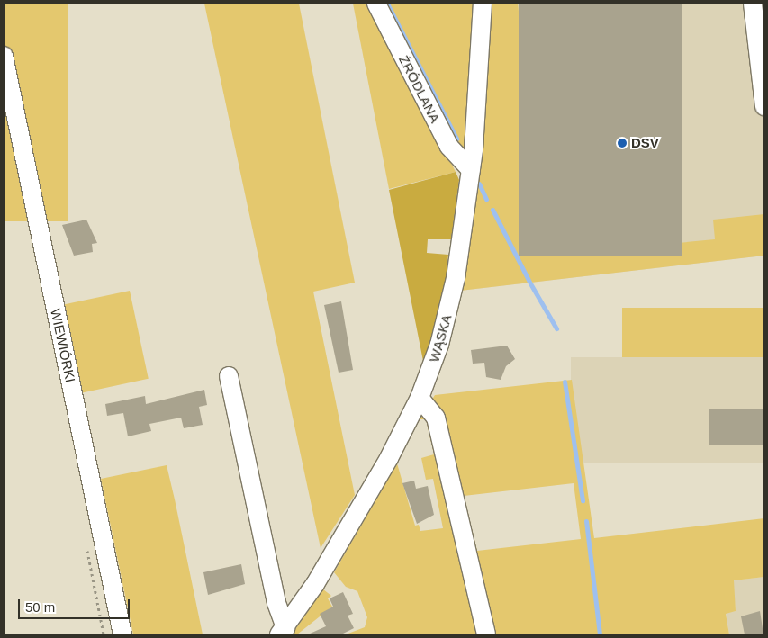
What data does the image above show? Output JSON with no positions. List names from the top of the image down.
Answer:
{
  "streets": {
    "street": ["ŹRÓDLANA", "WĄSKA", "WIEWIÓRKI"]
  },
  "crossings": [
    ["ŹRÓDLANA", "WĄSKA"]
  ],
  "places": ["DSV"],
  "scale_bar": "50 m"
}
